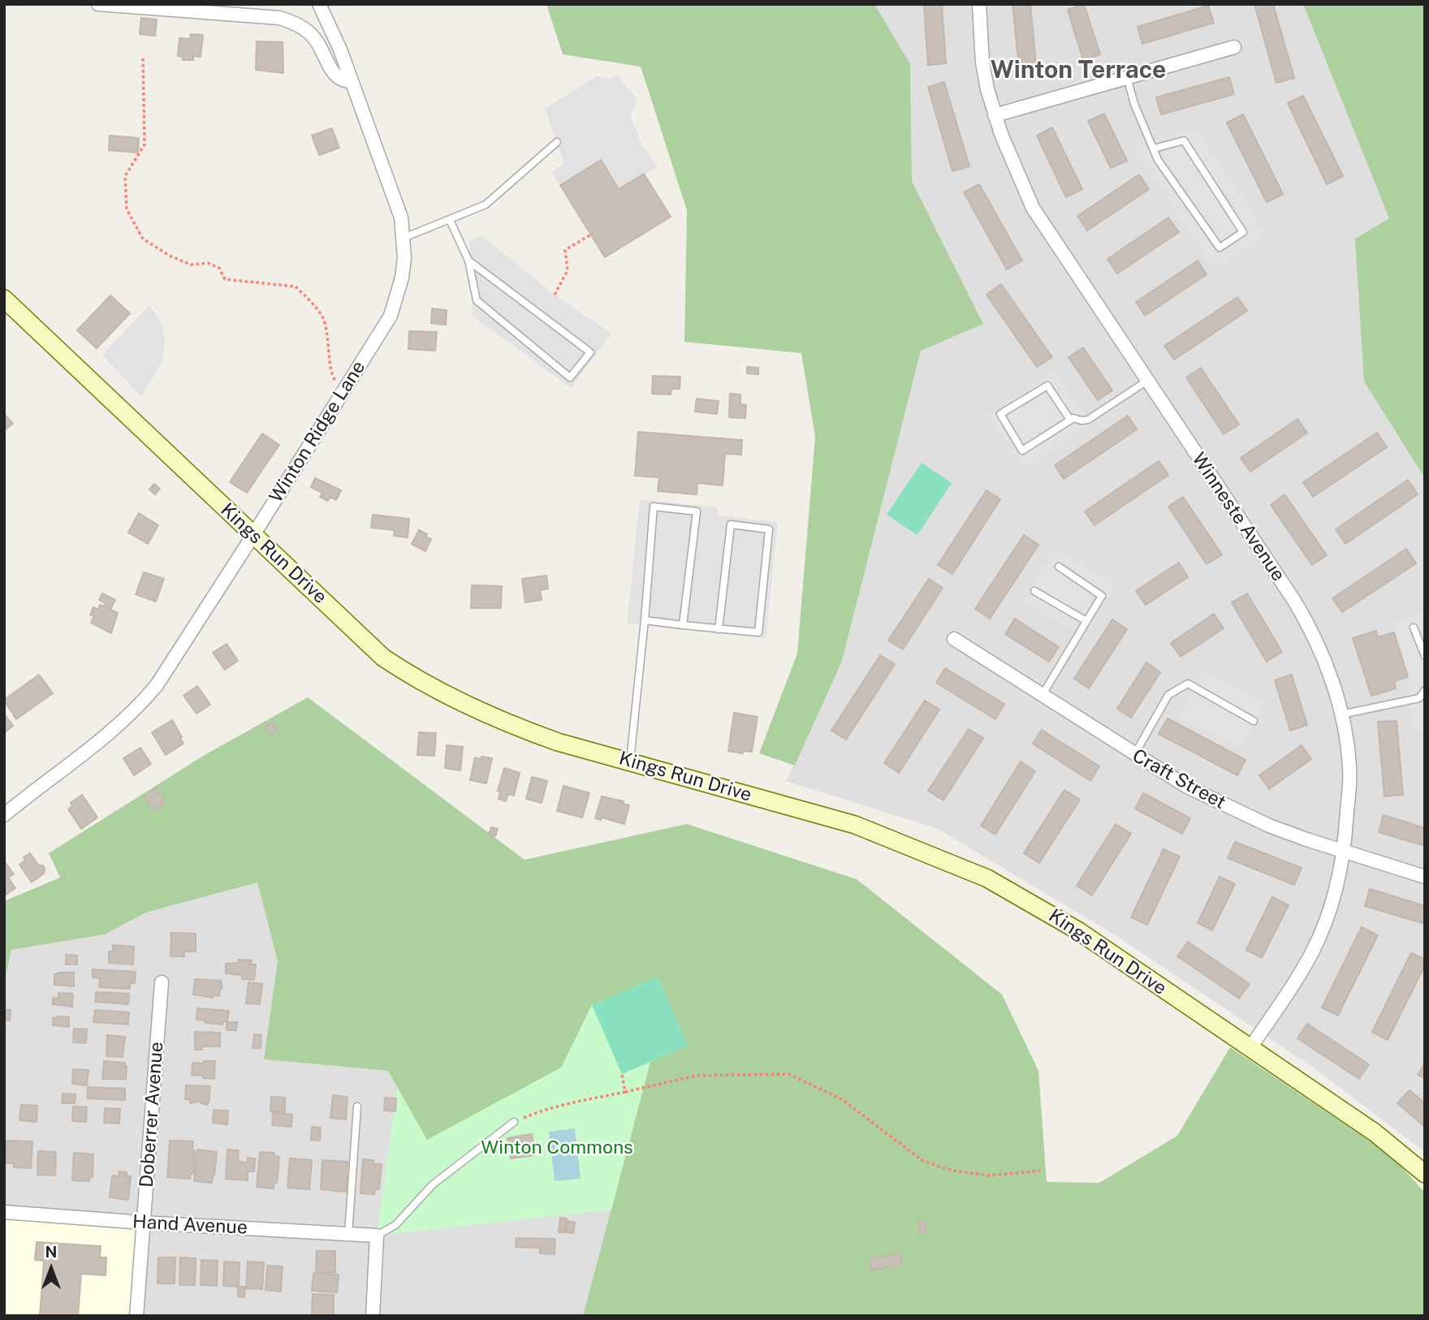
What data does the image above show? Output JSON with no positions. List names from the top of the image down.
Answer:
{
  "streets": {
    "street": [
      "Winton Ridge Lane",
      "Winneste Avenue",
      "Kings Run Drive",
      "Craft Street",
      "Doberrer Avenue",
      "Hand Avenue"
    ]
  },
  "crossings": [
    ["Winton Ridge Lane", "Kings Run Drive"],
    ["Winneste Avenue", "Kings Run Drive"],
    ["Winneste Avenue", "Craft Street"],
    ["Doberrer Avenue", "Hand Avenue"]
  ],
  "districts": ["Winton Terrace"],
  "parks": ["Winton Commons"],
  "north": "top"
}
